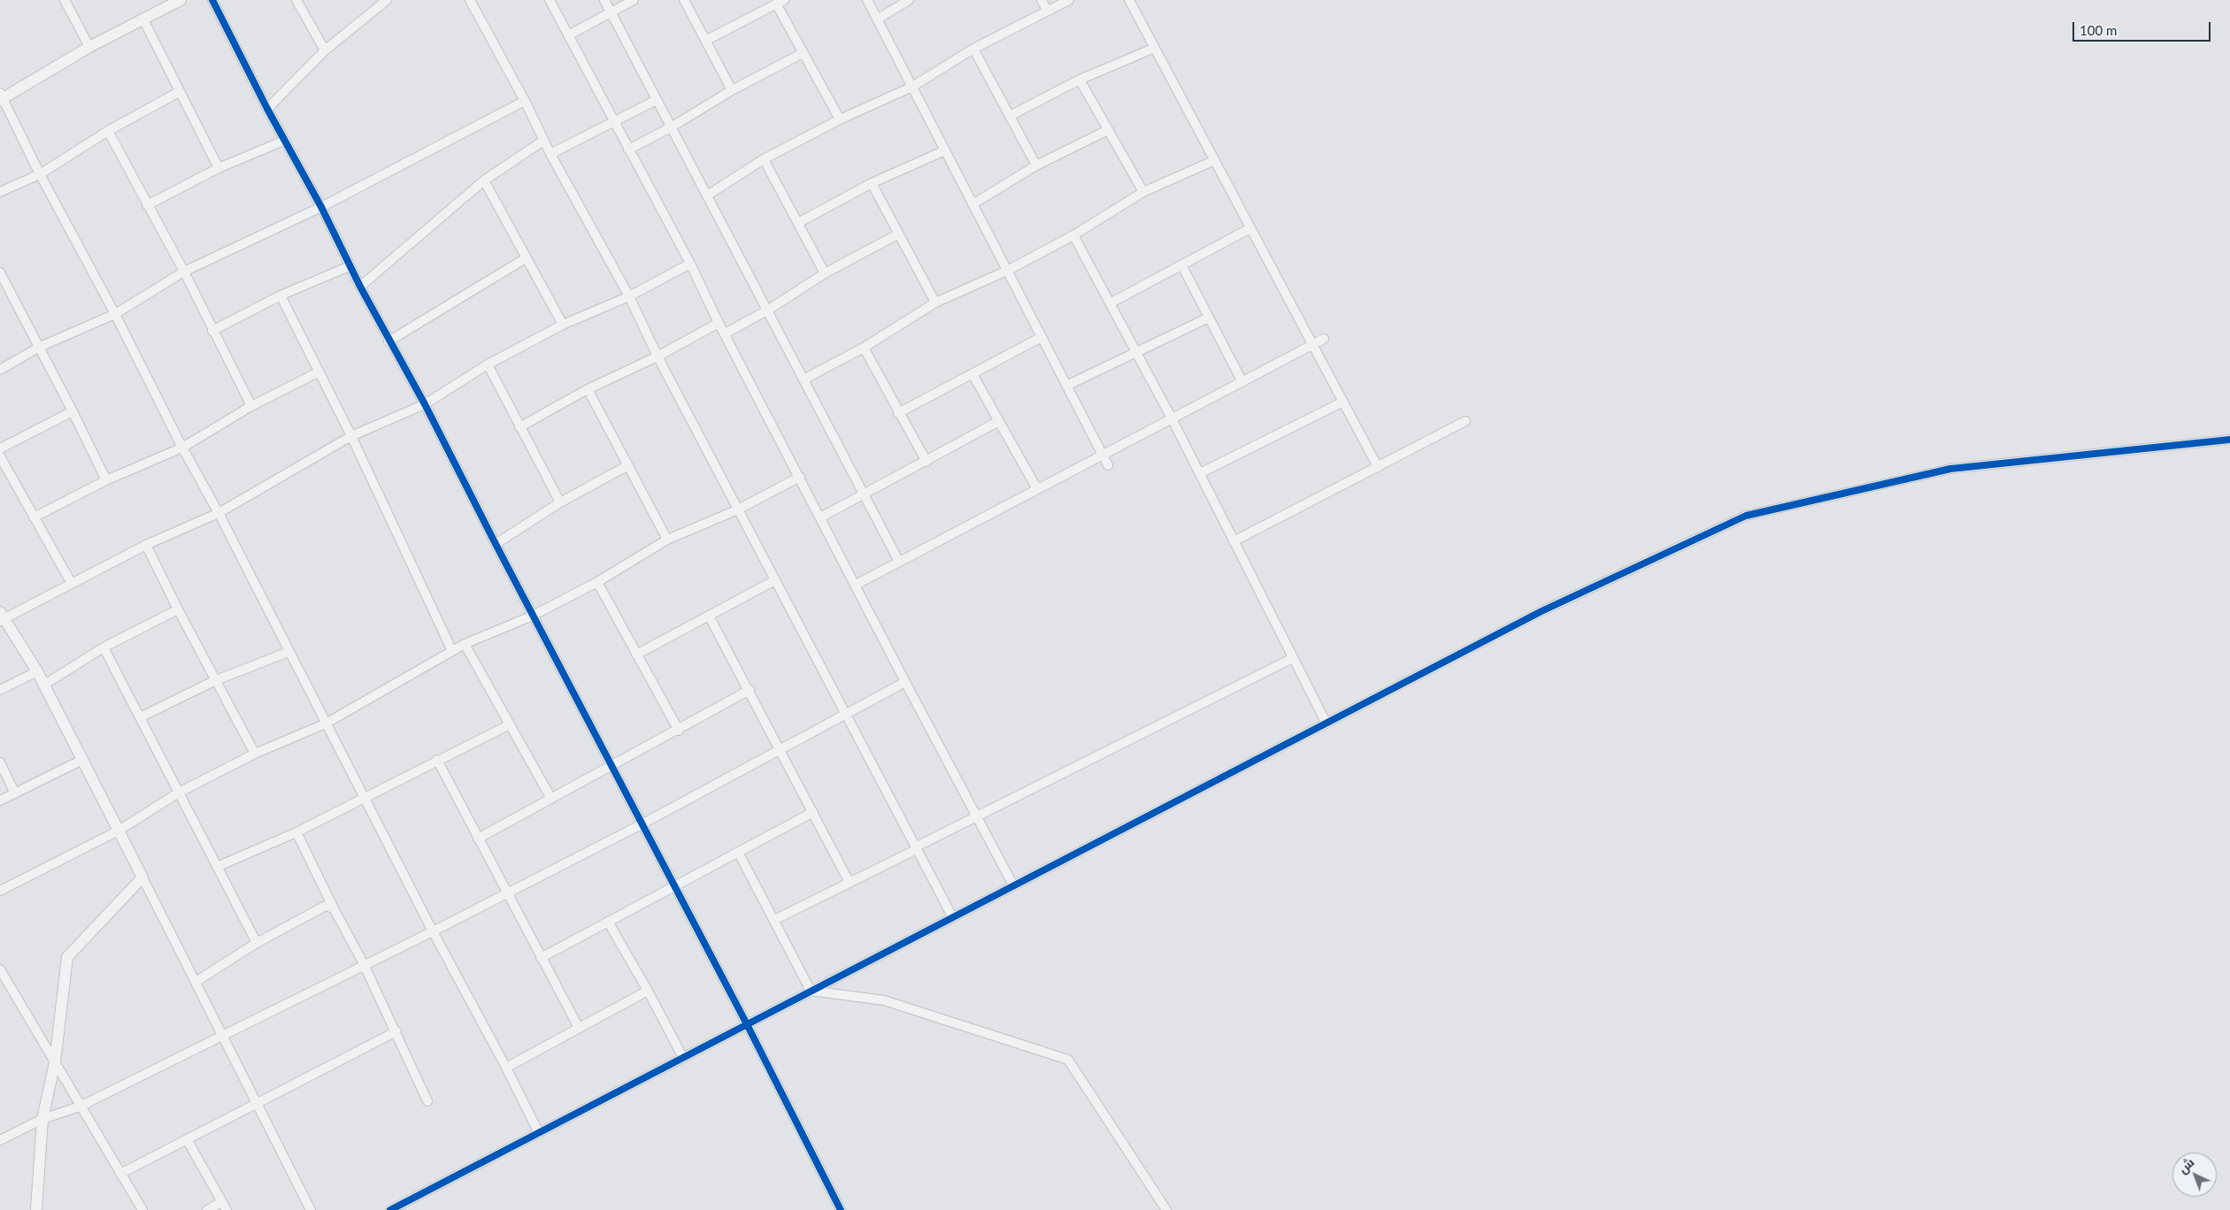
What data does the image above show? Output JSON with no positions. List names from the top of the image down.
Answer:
{
  "scale_bar": "100 m",
  "north": "top left"
}
